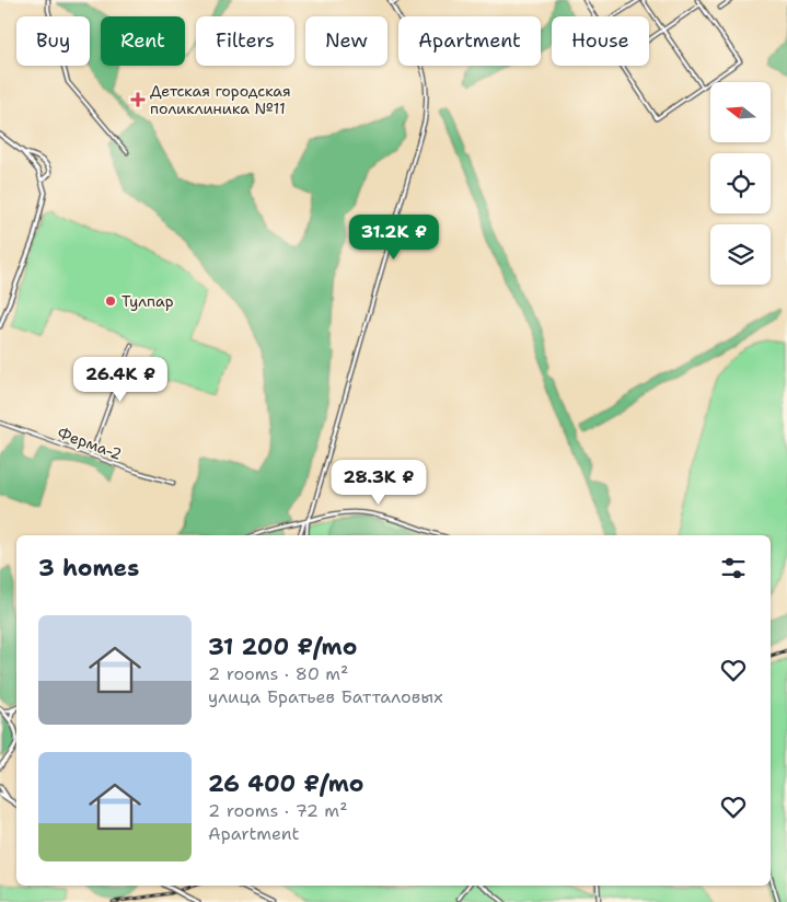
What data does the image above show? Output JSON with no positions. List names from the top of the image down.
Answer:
{
  "streets": {
    "street": ["Ферма-2"]
  },
  "places": {
    "health": ["Детская городская поликлиника №11"],
    "other": ["Тулпар"]
  },
  "north": "left",
  "page": {
    "chip": [
      "Buy",
      "Rent",
      "Filters",
      "New",
      "Apartment",
      "House"
    ],
    "price": ["31.2K ₽", "26.4K ₽", "28.3K ₽"],
    "heading": "3 homes",
    "list": [
      {
        "name": "31 200 ₽/mo",
        "note": "2 rooms · 80 m² · улица Братьев Батталовых"
      },
      {
        "name": "26 400 ₽/mo",
        "note": "2 rooms · 72 m² · Apartment"
      }
    ]
  }
}
